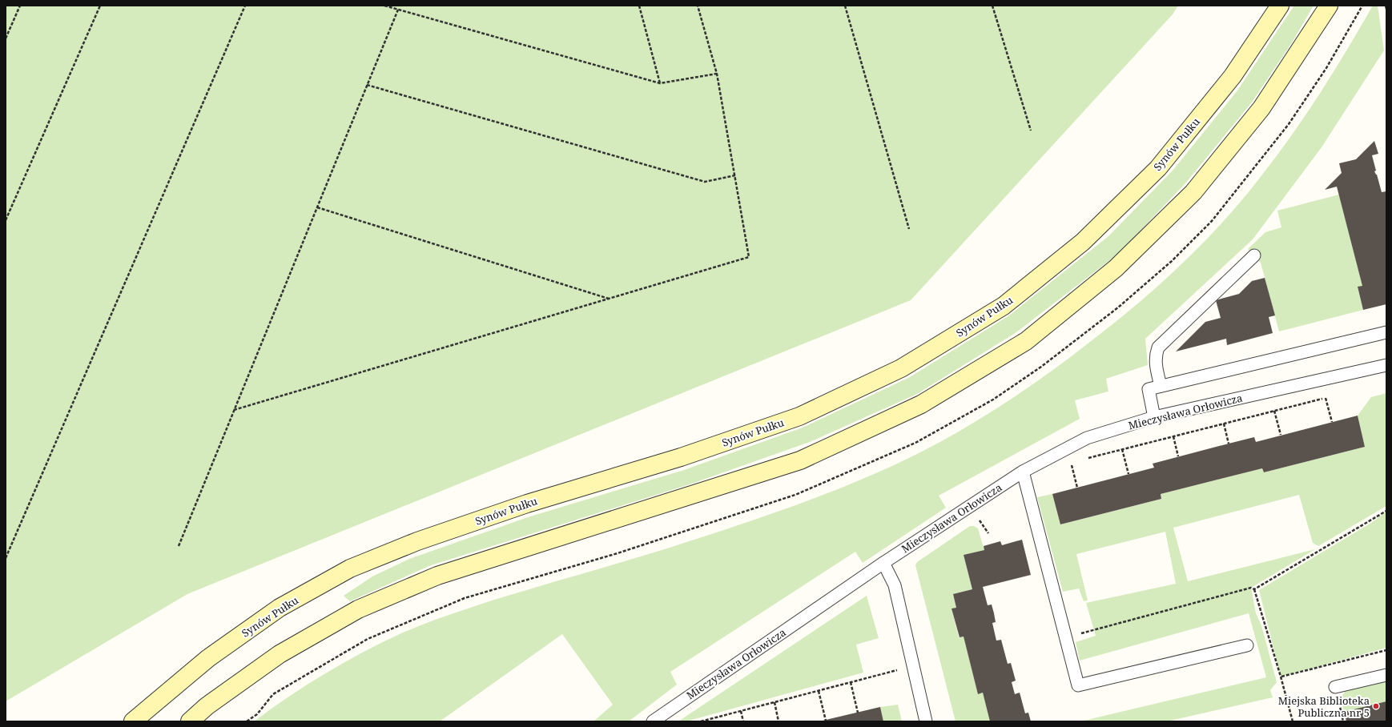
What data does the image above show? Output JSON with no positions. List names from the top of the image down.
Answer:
{
  "streets": {
    "main road": ["Synów Pułku"],
    "lane": ["Mieczysława Orłowicza"]
  },
  "places": ["Miejska Biblioteka Publiczna nr 5"]
}
